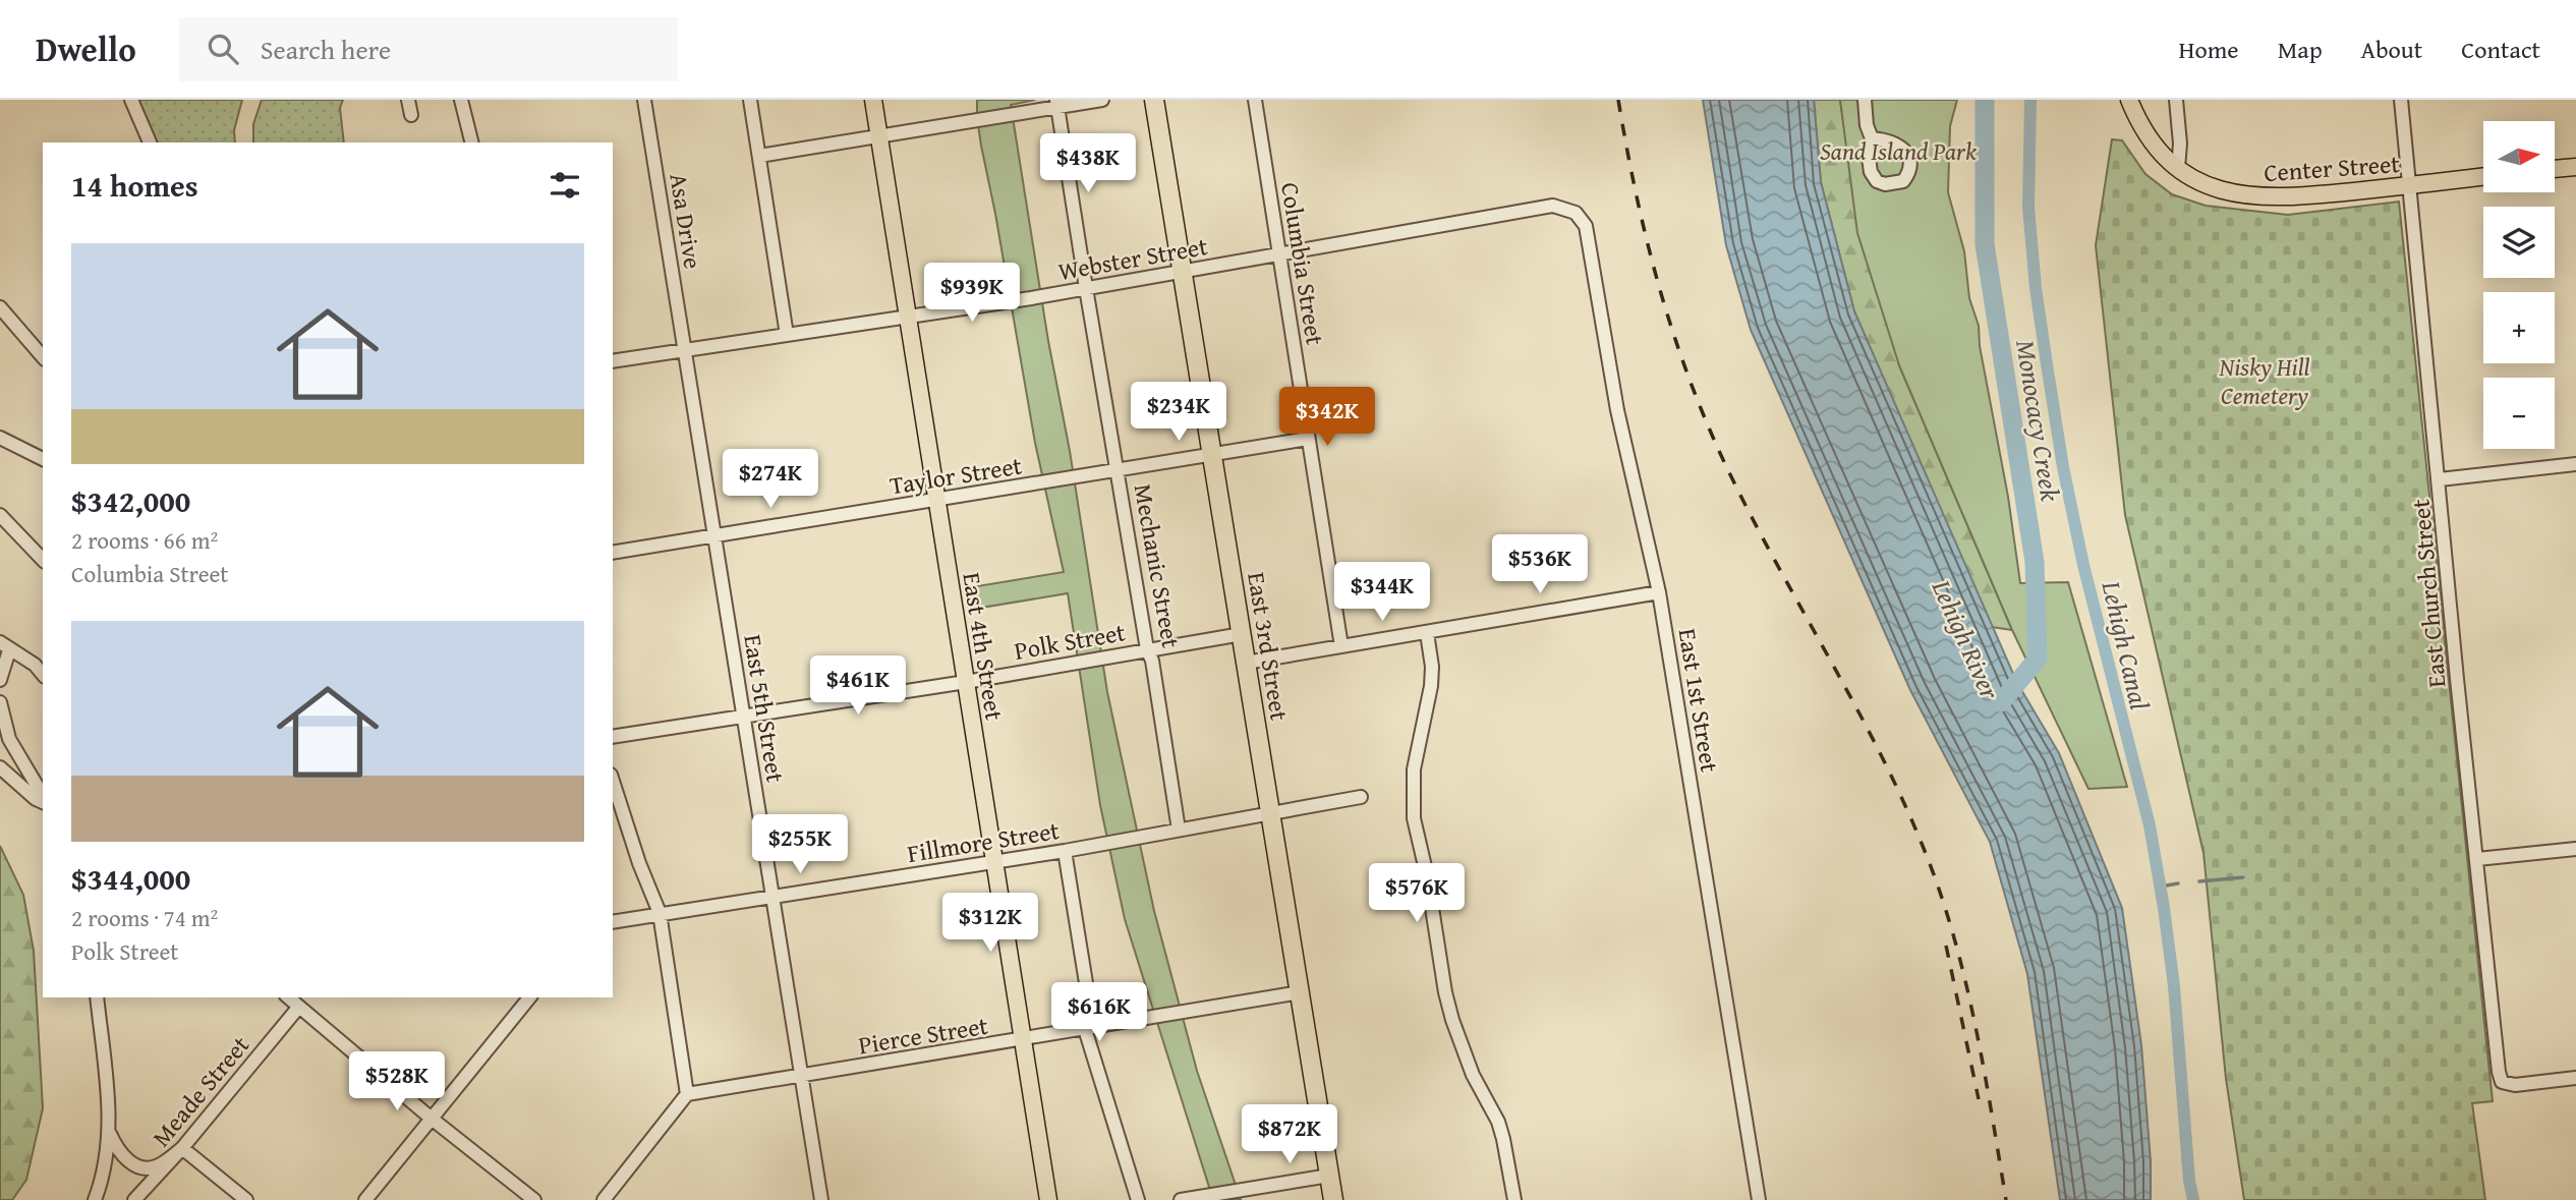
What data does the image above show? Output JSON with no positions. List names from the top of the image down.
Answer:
{
  "streets": {
    "highway": ["East 3rd Street"],
    "main road": ["Center Street", "East 4th Street"],
    "street": [
      "Asa Drive",
      "Webster Street",
      "Columbia Street",
      "Taylor Street",
      "Mechanic Street",
      "East Church Street",
      "Polk Street",
      "East 1st Street",
      "East 5th Street",
      "Fillmore Street",
      "Pierce Street",
      "Meade Street"
    ]
  },
  "crossings": [
    ["Center Street", "East Church Street"],
    ["Asa Drive", "Webster Street"],
    ["Asa Drive", "East 5th Street"],
    ["Webster Street", "Columbia Street"],
    ["Webster Street", "Mechanic Street"],
    ["Webster Street", "East 4th Street"],
    ["Webster Street", "East 3rd Street"],
    ["Webster Street", "East 1st Street"],
    ["Webster Street", "East 5th Street"],
    ["Columbia Street", "Taylor Street"],
    ["Taylor Street", "Mechanic Street"],
    ["Taylor Street", "East 4th Street"],
    ["Taylor Street", "East 3rd Street"],
    ["Taylor Street", "East 5th Street"],
    ["Mechanic Street", "Polk Street"],
    ["Mechanic Street", "Fillmore Street"],
    ["Polk Street", "East 4th Street"],
    ["Polk Street", "East 3rd Street"],
    ["Polk Street", "East 5th Street"],
    ["East 4th Street", "Fillmore Street"],
    ["East 4th Street", "Pierce Street"],
    ["East 3rd Street", "Fillmore Street"],
    ["East 3rd Street", "Pierce Street"],
    ["East 5th Street", "Fillmore Street"],
    ["East 5th Street", "Pierce Street"]
  ],
  "water": ["Monocacy Creek", "Lehigh River", "Lehigh Canal"],
  "parks": ["Sand Island Park", "Nisky Hill Cemetery"],
  "north": "right",
  "page": {
    "header": "Dwello",
    "search": "Search here",
    "nav": [
      "Home",
      "Map",
      "About",
      "Contact"
    ],
    "map_buttons": ["+", "−"],
    "price": [
      "$438K",
      "$939K",
      "$234K",
      "$342K",
      "$274K",
      "$536K",
      "$344K",
      "$461K",
      "$255K",
      "$576K",
      "$312K",
      "$616K",
      "$528K",
      "$872K"
    ],
    "heading": "14 homes",
    "list": [
      {
        "name": "$342,000",
        "note": "2 rooms · 66 m² · Columbia Street"
      },
      {
        "name": "$344,000",
        "note": "2 rooms · 74 m² · Polk Street"
      }
    ]
  }
}
